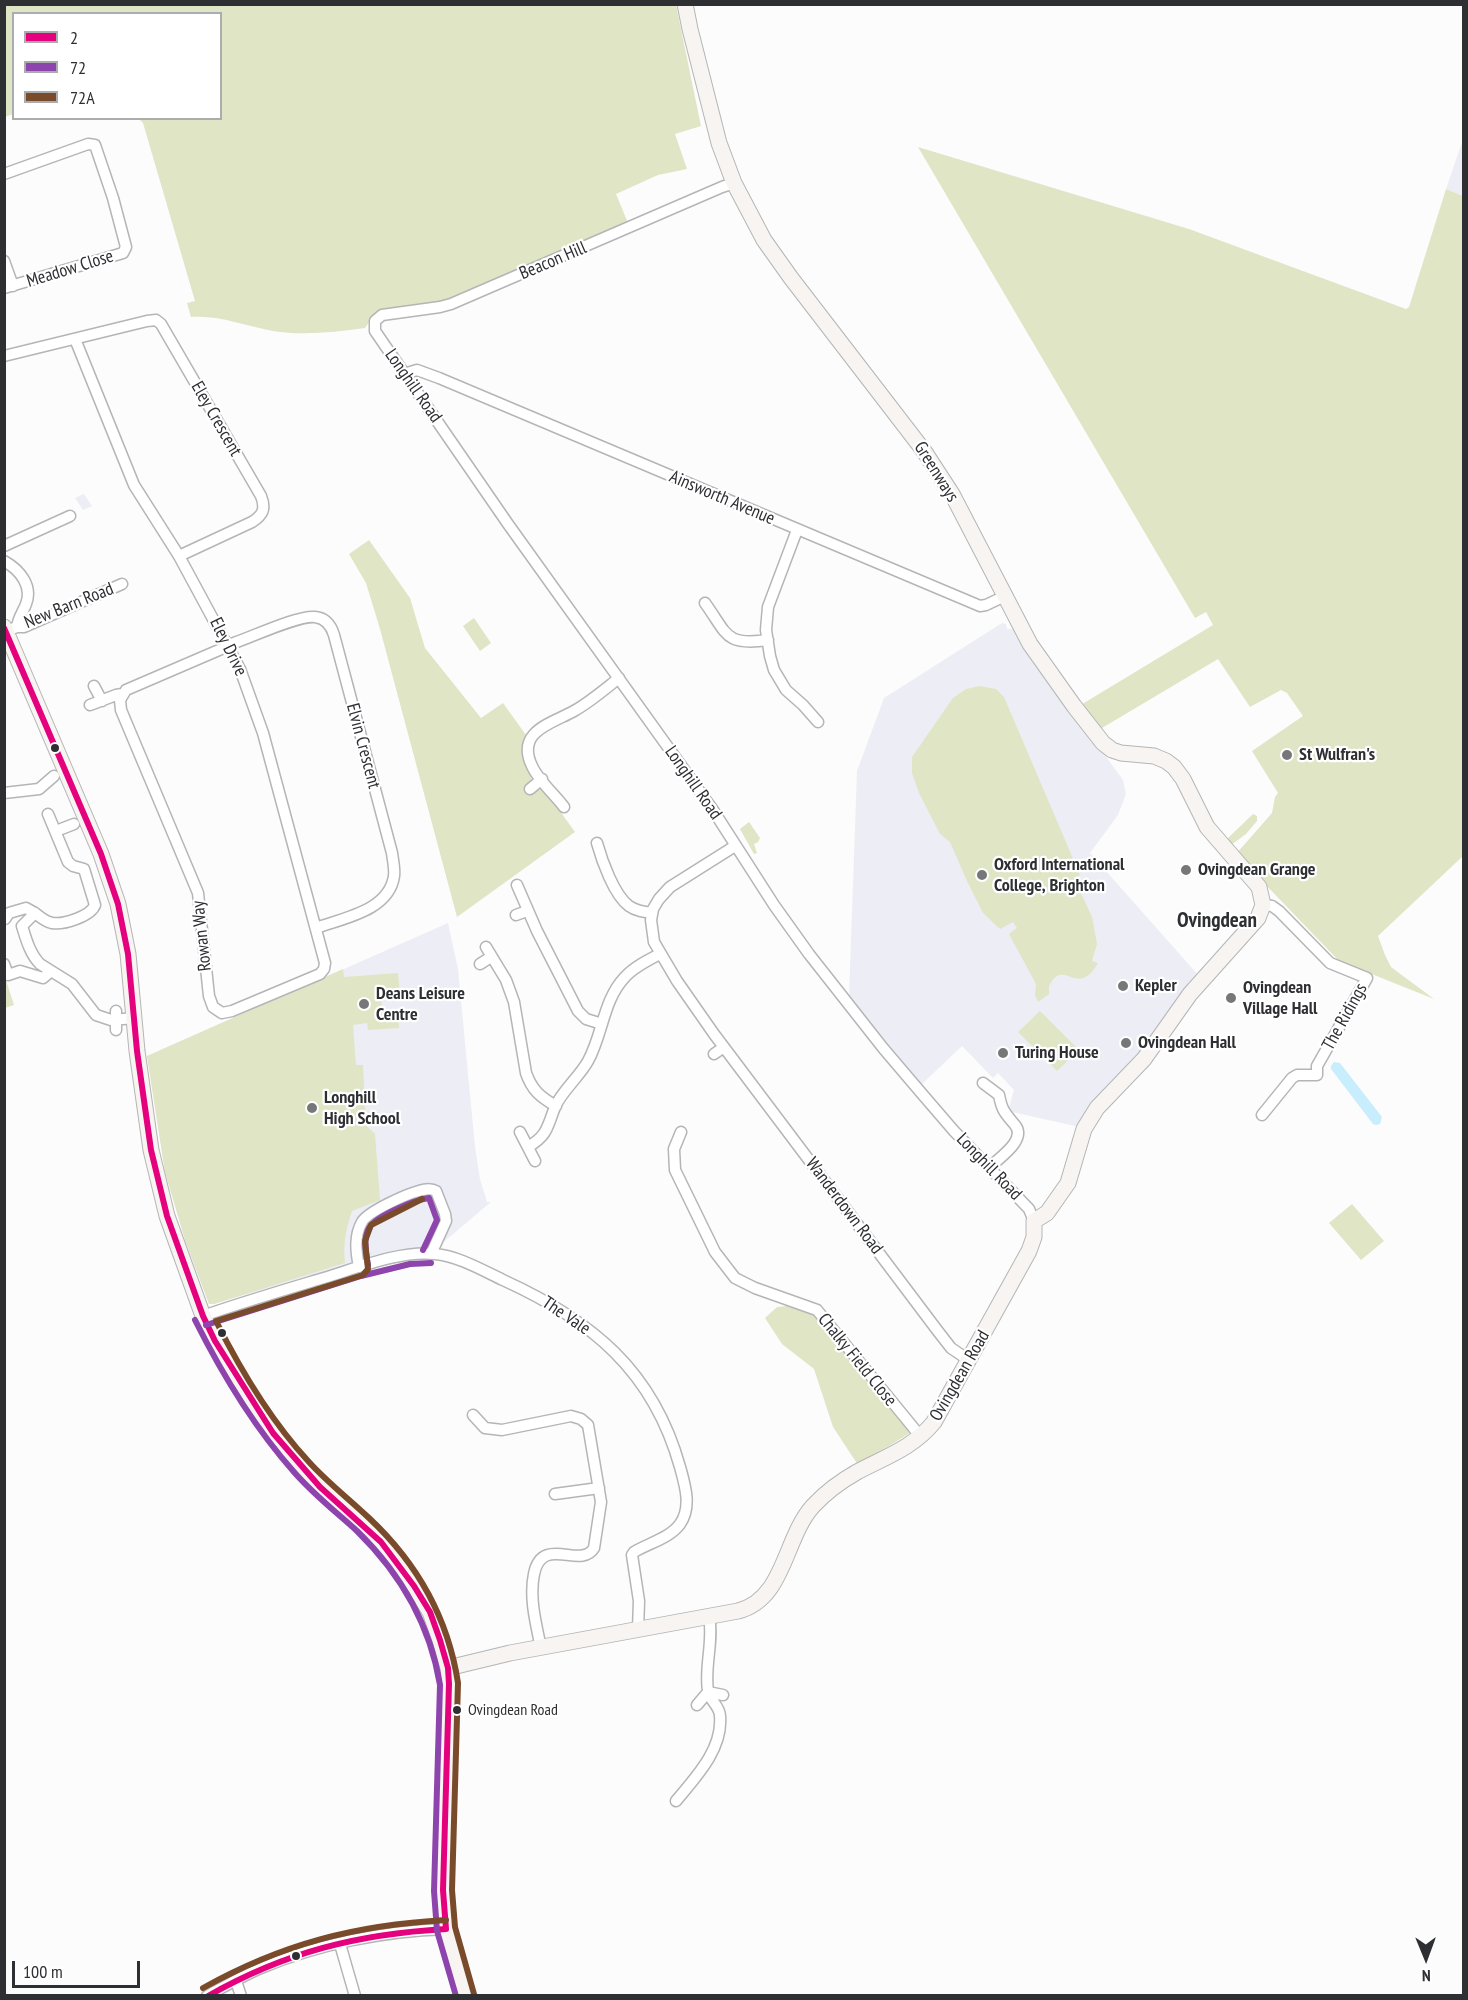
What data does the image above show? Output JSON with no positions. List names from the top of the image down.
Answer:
{
  "streets": {
    "street": [
      "Beacon Hill",
      "Meadow Close",
      "Longhill Road",
      "Eley Crescent",
      "Greenways",
      "Ainsworth Avenue",
      "New Barn Road",
      "Eley Drive",
      "Elvin Crescent",
      "Rowan Way",
      "The Ridings",
      "Wanderdown Road",
      "The Vale",
      "Chalky Field Close",
      "Ovingdean Road"
    ]
  },
  "crossings": [
    ["Beacon Hill", "Longhill Road"],
    ["Beacon Hill", "Greenways"],
    ["Longhill Road", "Ainsworth Avenue"],
    ["Longhill Road", "Ovingdean Road"],
    ["Eley Crescent", "Eley Drive"],
    ["Greenways", "Ainsworth Avenue"],
    ["Greenways", "The Ridings"],
    ["Eley Drive", "Elvin Crescent"],
    ["Eley Drive", "Rowan Way"],
    ["Wanderdown Road", "Ovingdean Road"],
    ["The Vale", "Ovingdean Road"],
    ["Chalky Field Close", "Ovingdean Road"]
  ],
  "districts": ["Ovingdean"],
  "places": [
    "St Wulfran's",
    "Ovingdean Grange",
    "Oxford International College, Brighton",
    "Kepler",
    "Ovingdean Village Hall",
    "Deans Leisure Centre",
    "Ovingdean Hall",
    "Turing House",
    "Longhill High School",
    "Ovingdean Road"
  ],
  "lines": ["transit line 2", "transit line 72", "transit line 72A"],
  "legend": ["2", "72", "72A"],
  "scale_bar": "100 m",
  "north": "bottom"
}
